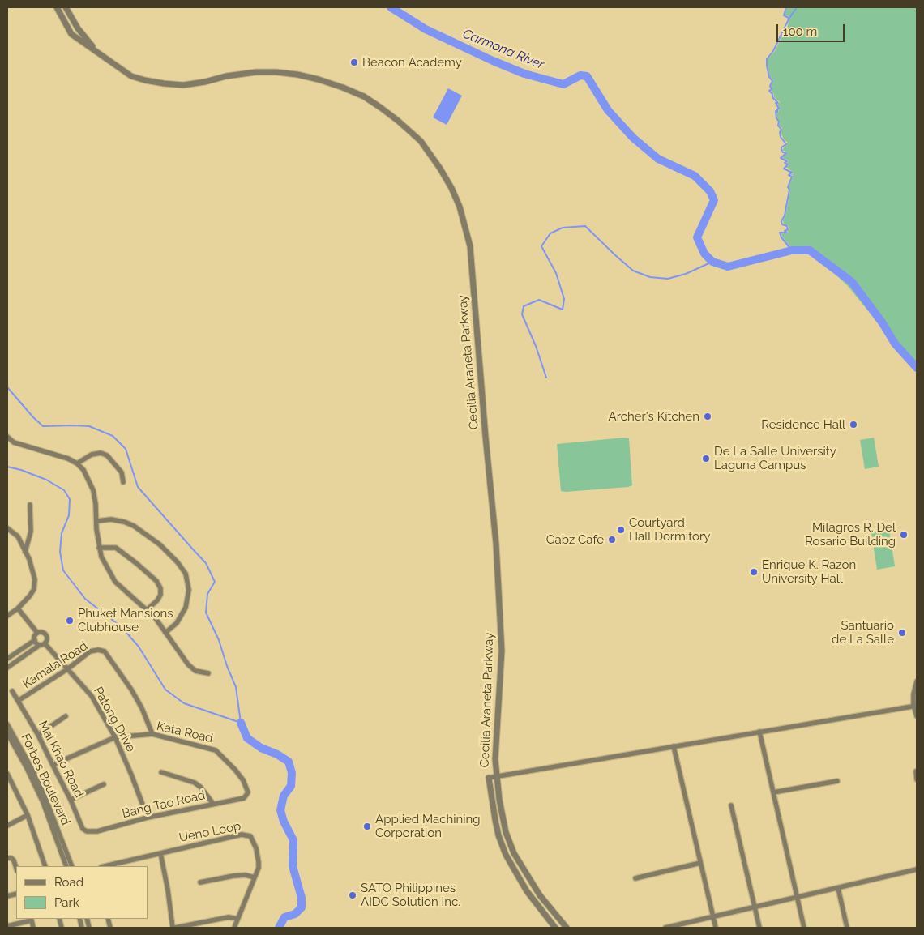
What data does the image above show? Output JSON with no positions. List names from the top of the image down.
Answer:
{
  "streets": {
    "street": [
      "Cecilia Araneta Parkway",
      "Kamala Road",
      "Patong Drive",
      "Kata Road",
      "Mai Khao Road",
      "Forbes Boulevard",
      "Bang Tao Road",
      "Ueno Loop"
    ]
  },
  "crossings": [
    ["Kamala Road", "Patong Drive"],
    ["Kamala Road", "Kata Road"],
    ["Kamala Road", "Mai Khao Road"],
    ["Patong Drive", "Kata Road"],
    ["Patong Drive", "Bang Tao Road"],
    ["Kata Road", "Mai Khao Road"],
    ["Kata Road", "Bang Tao Road"],
    ["Mai Khao Road", "Bang Tao Road"]
  ],
  "water": ["Carmona River"],
  "places": [
    "Beacon Academy",
    "Archer's Kitchen",
    "Residence Hall",
    "De La Salle University Laguna Campus",
    "Courtyard Hall Dormitory",
    "Milagros R. Del Rosario Building",
    "Gabz Cafe",
    "Enrique K. Razon University Hall",
    "Phuket Mansions Clubhouse",
    "Santuario de La Salle",
    "Applied Machining Corporation",
    "SATO Philippines AIDC Solution Inc."
  ],
  "legend": ["Road", "Park"],
  "scale_bar": "100 m"
}
